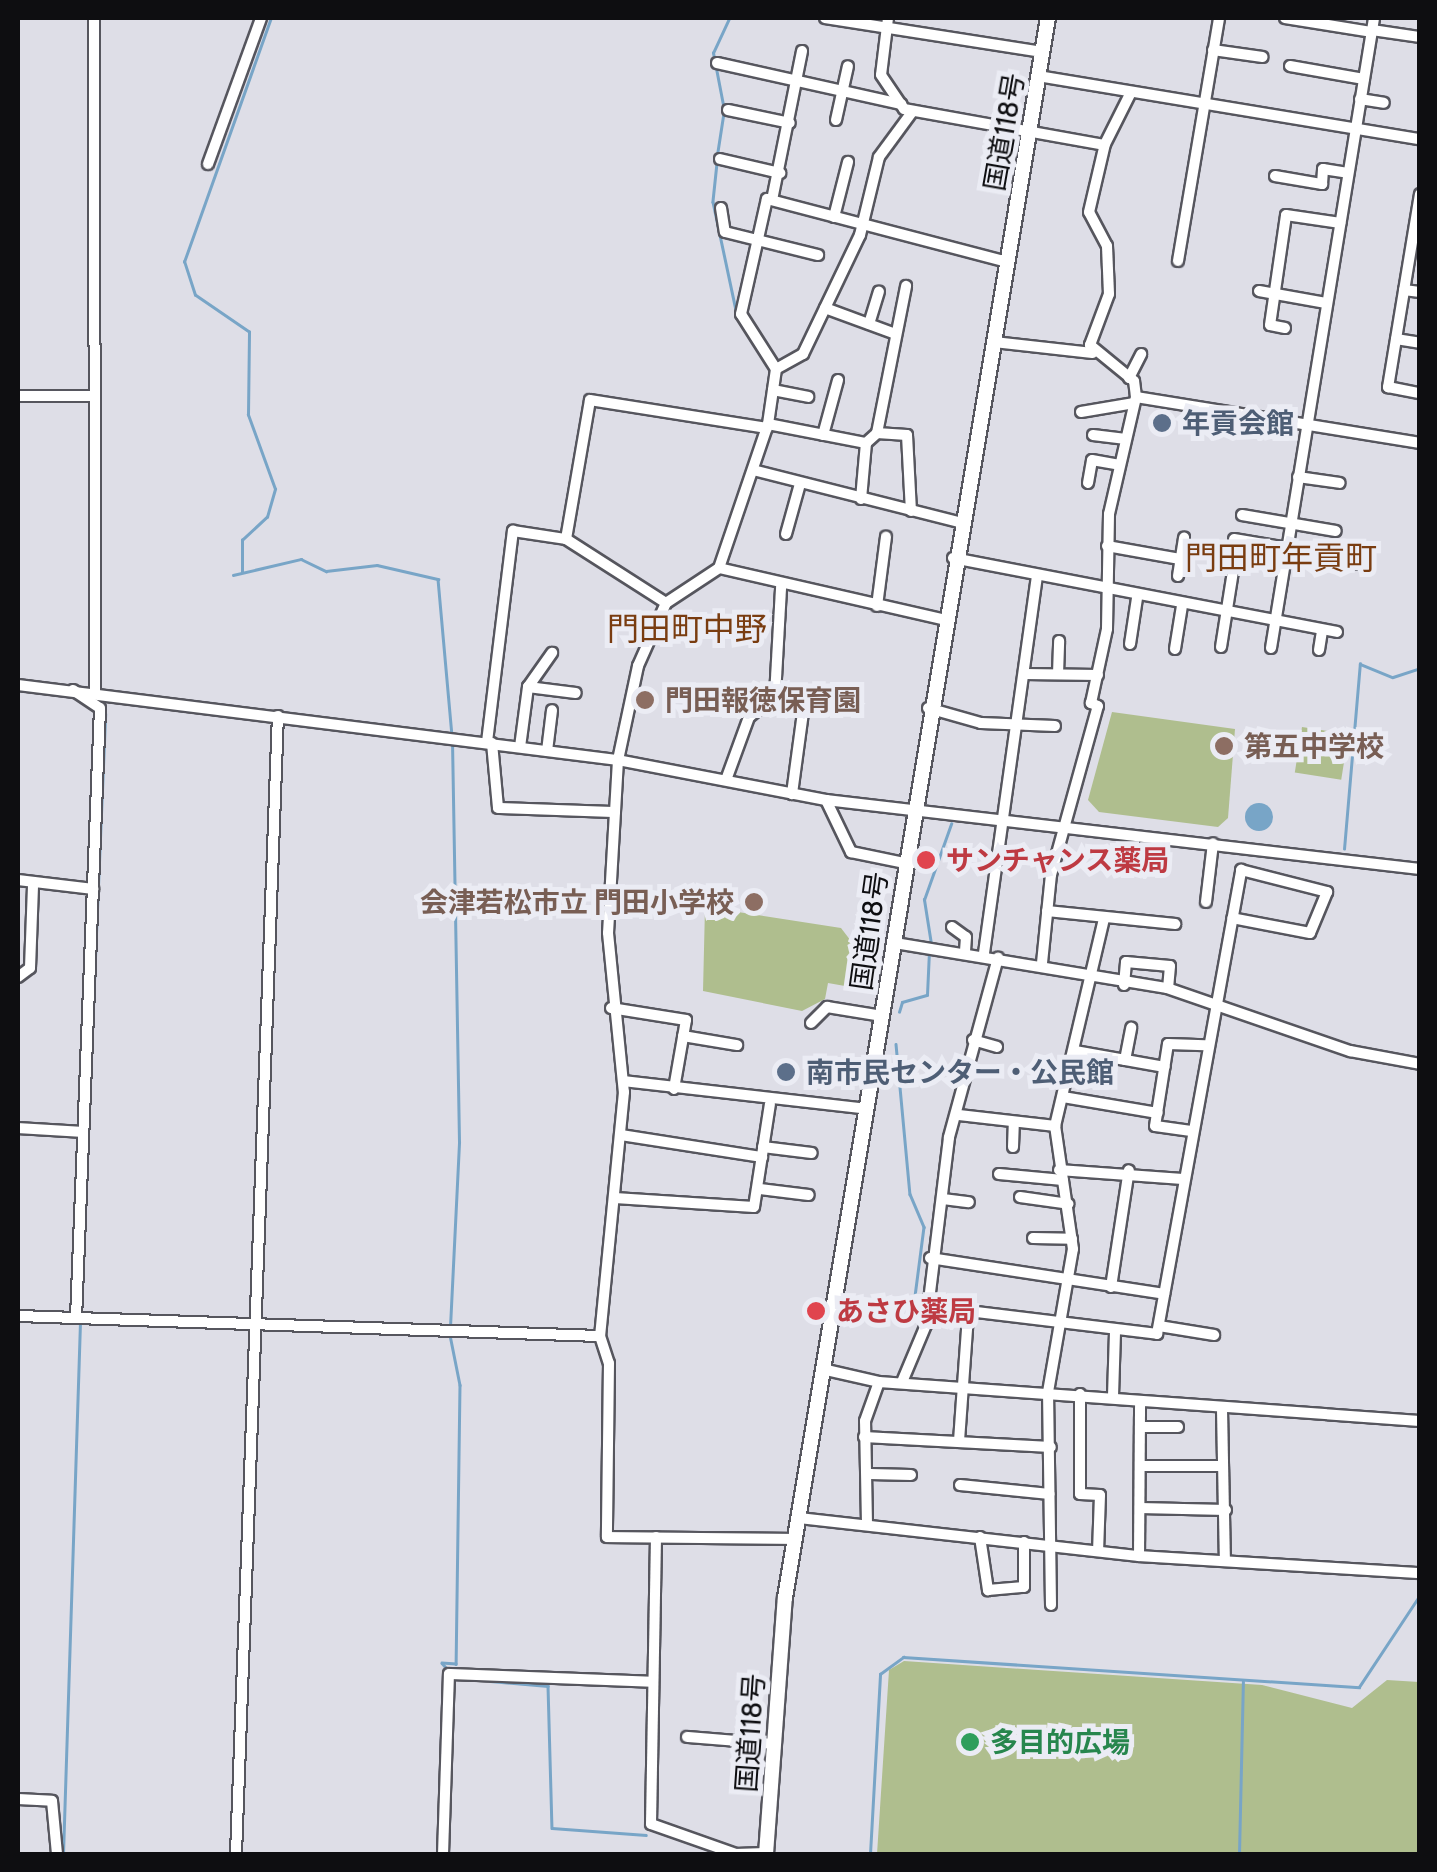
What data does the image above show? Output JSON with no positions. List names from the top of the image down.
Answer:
{
  "streets": {
    "highway": ["国道118号"]
  },
  "districts": ["門田町年貢町", "門田町中野"],
  "places": [
    "年貢会館",
    "門田報徳保育園",
    "第五中学校",
    "サンチャンス薬局",
    "会津若松市立 門田小学校",
    "南市民センター・公民館",
    "あさひ薬局",
    "多目的広場"
  ]
}
